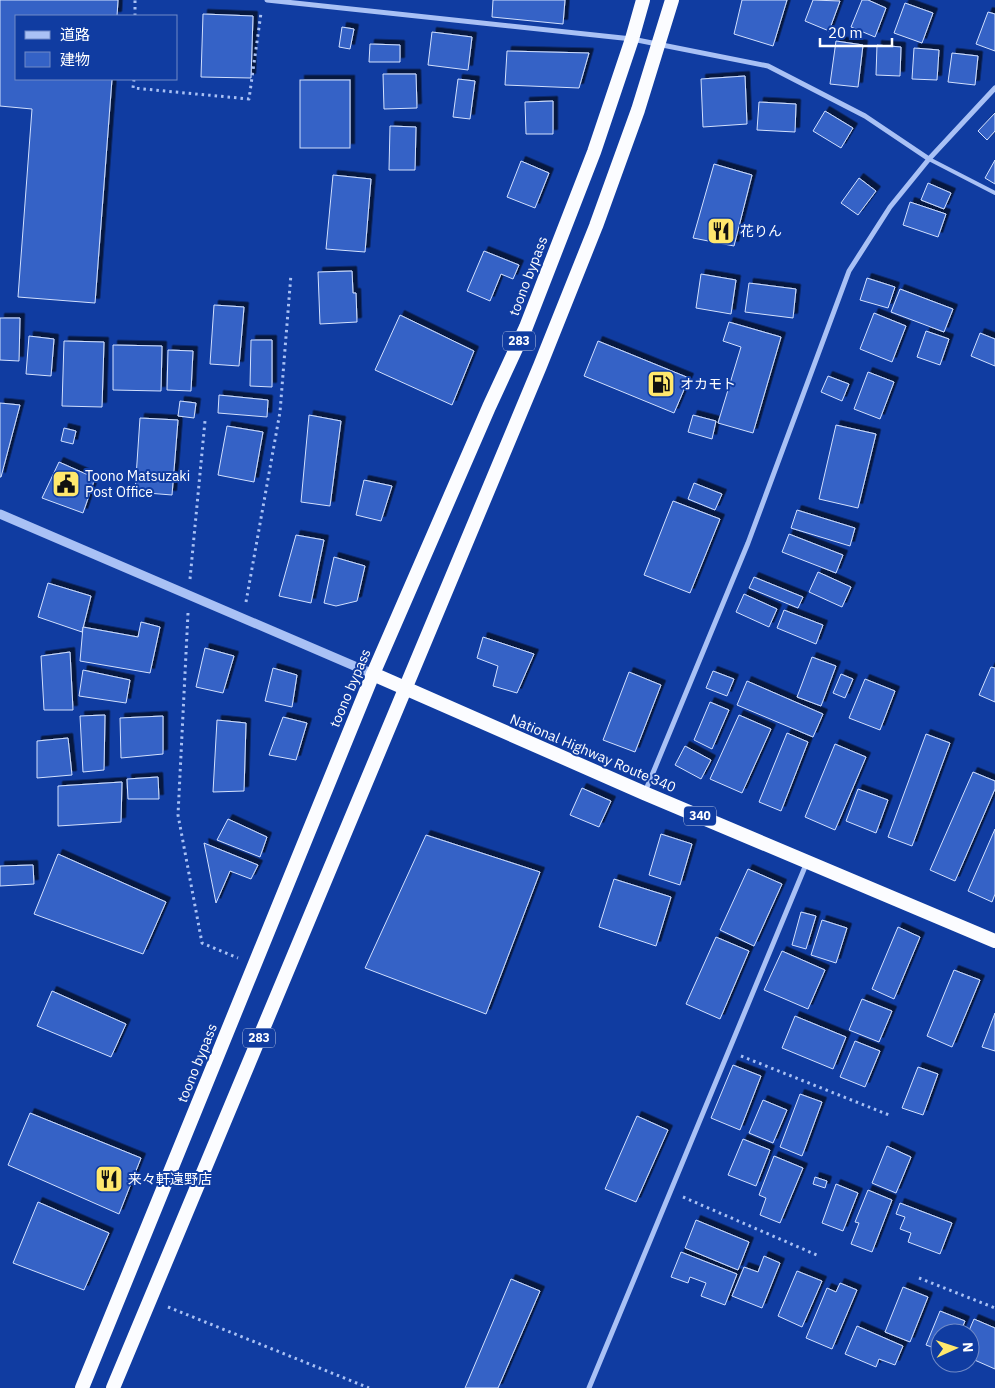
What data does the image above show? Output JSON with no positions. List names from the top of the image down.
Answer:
{
  "streets": {
    "highway": [
      "toono bypass",
      "283",
      "National Highway Route 340",
      "340"
    ]
  },
  "crossings": [
    ["toono bypass", "National Highway Route 340"],
    ["283", "National Highway Route 340"]
  ],
  "places": {
    "restaurant": ["花りん", "来々軒遠野店"],
    "fuel station": ["オカモト"],
    "public building": ["Toono Matsuzaki Post Office"]
  },
  "legend": ["道路", "建物"],
  "scale_bar": "20 m",
  "north": "right"
}
